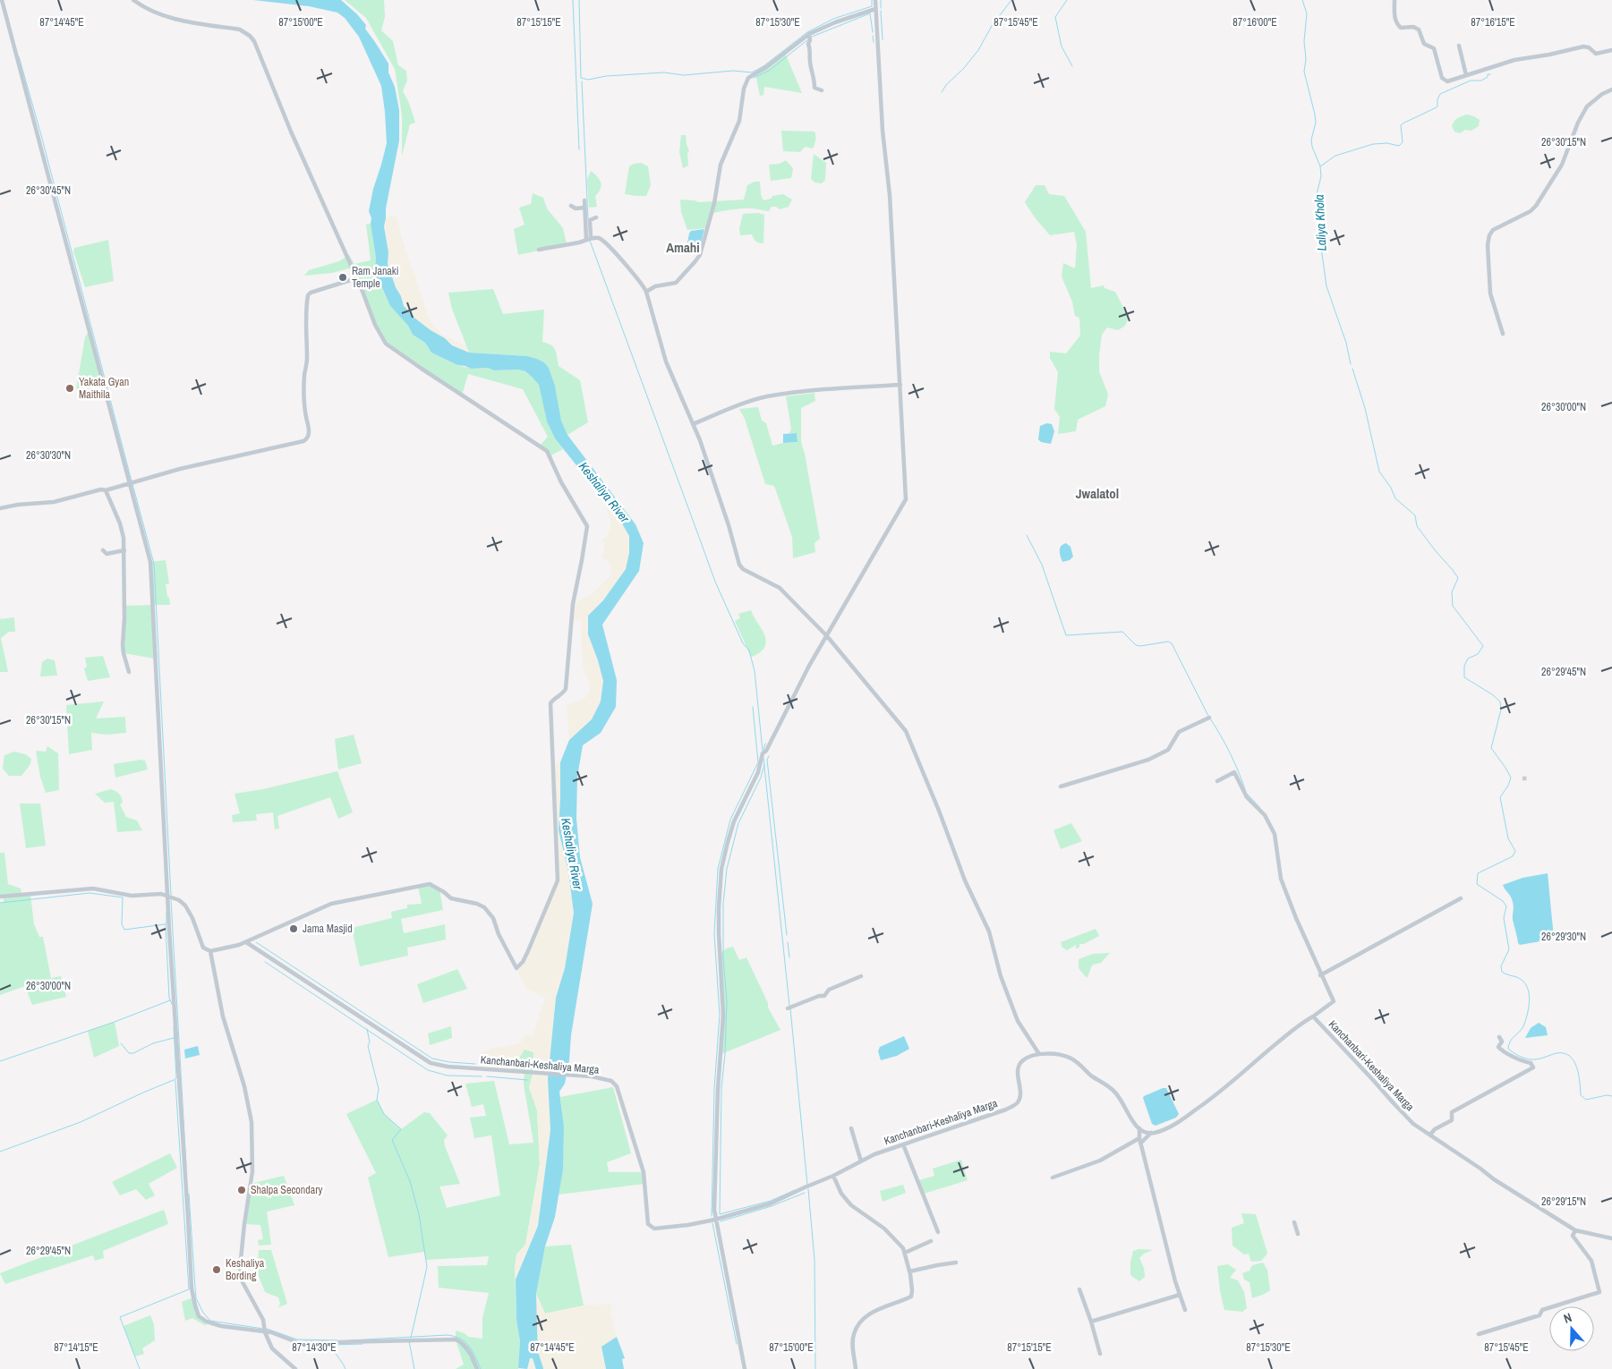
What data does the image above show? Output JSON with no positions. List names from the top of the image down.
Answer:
{
  "streets": {
    "street": ["Kanchanbari-Keshaliya Marga"]
  },
  "districts": ["Amahi", "Jwalatol"],
  "water": ["Laliya Khola", "Keshaliya River"],
  "places": [
    "Ram Janaki Temple",
    "Yakata Gyan Maithila",
    "Jama Masjid",
    "Shalpa Secondary",
    "Keshaliya Bording"
  ],
  "north": "top",
  "coordinates": [
    "87°14'45\"E",
    "87°15'00\"E",
    "87°15'15\"E",
    "87°15'30\"E",
    "87°15'45\"E",
    "87°16'00\"E",
    "87°16'15\"E",
    "26°30'15\"N",
    "26°30'45\"N",
    "26°30'00\"N",
    "26°30'30\"N",
    "26°29'45\"N",
    "26°29'30\"N",
    "26°29'15\"N",
    "87°14'15\"E",
    "87°14'30\"E"
  ]
}
